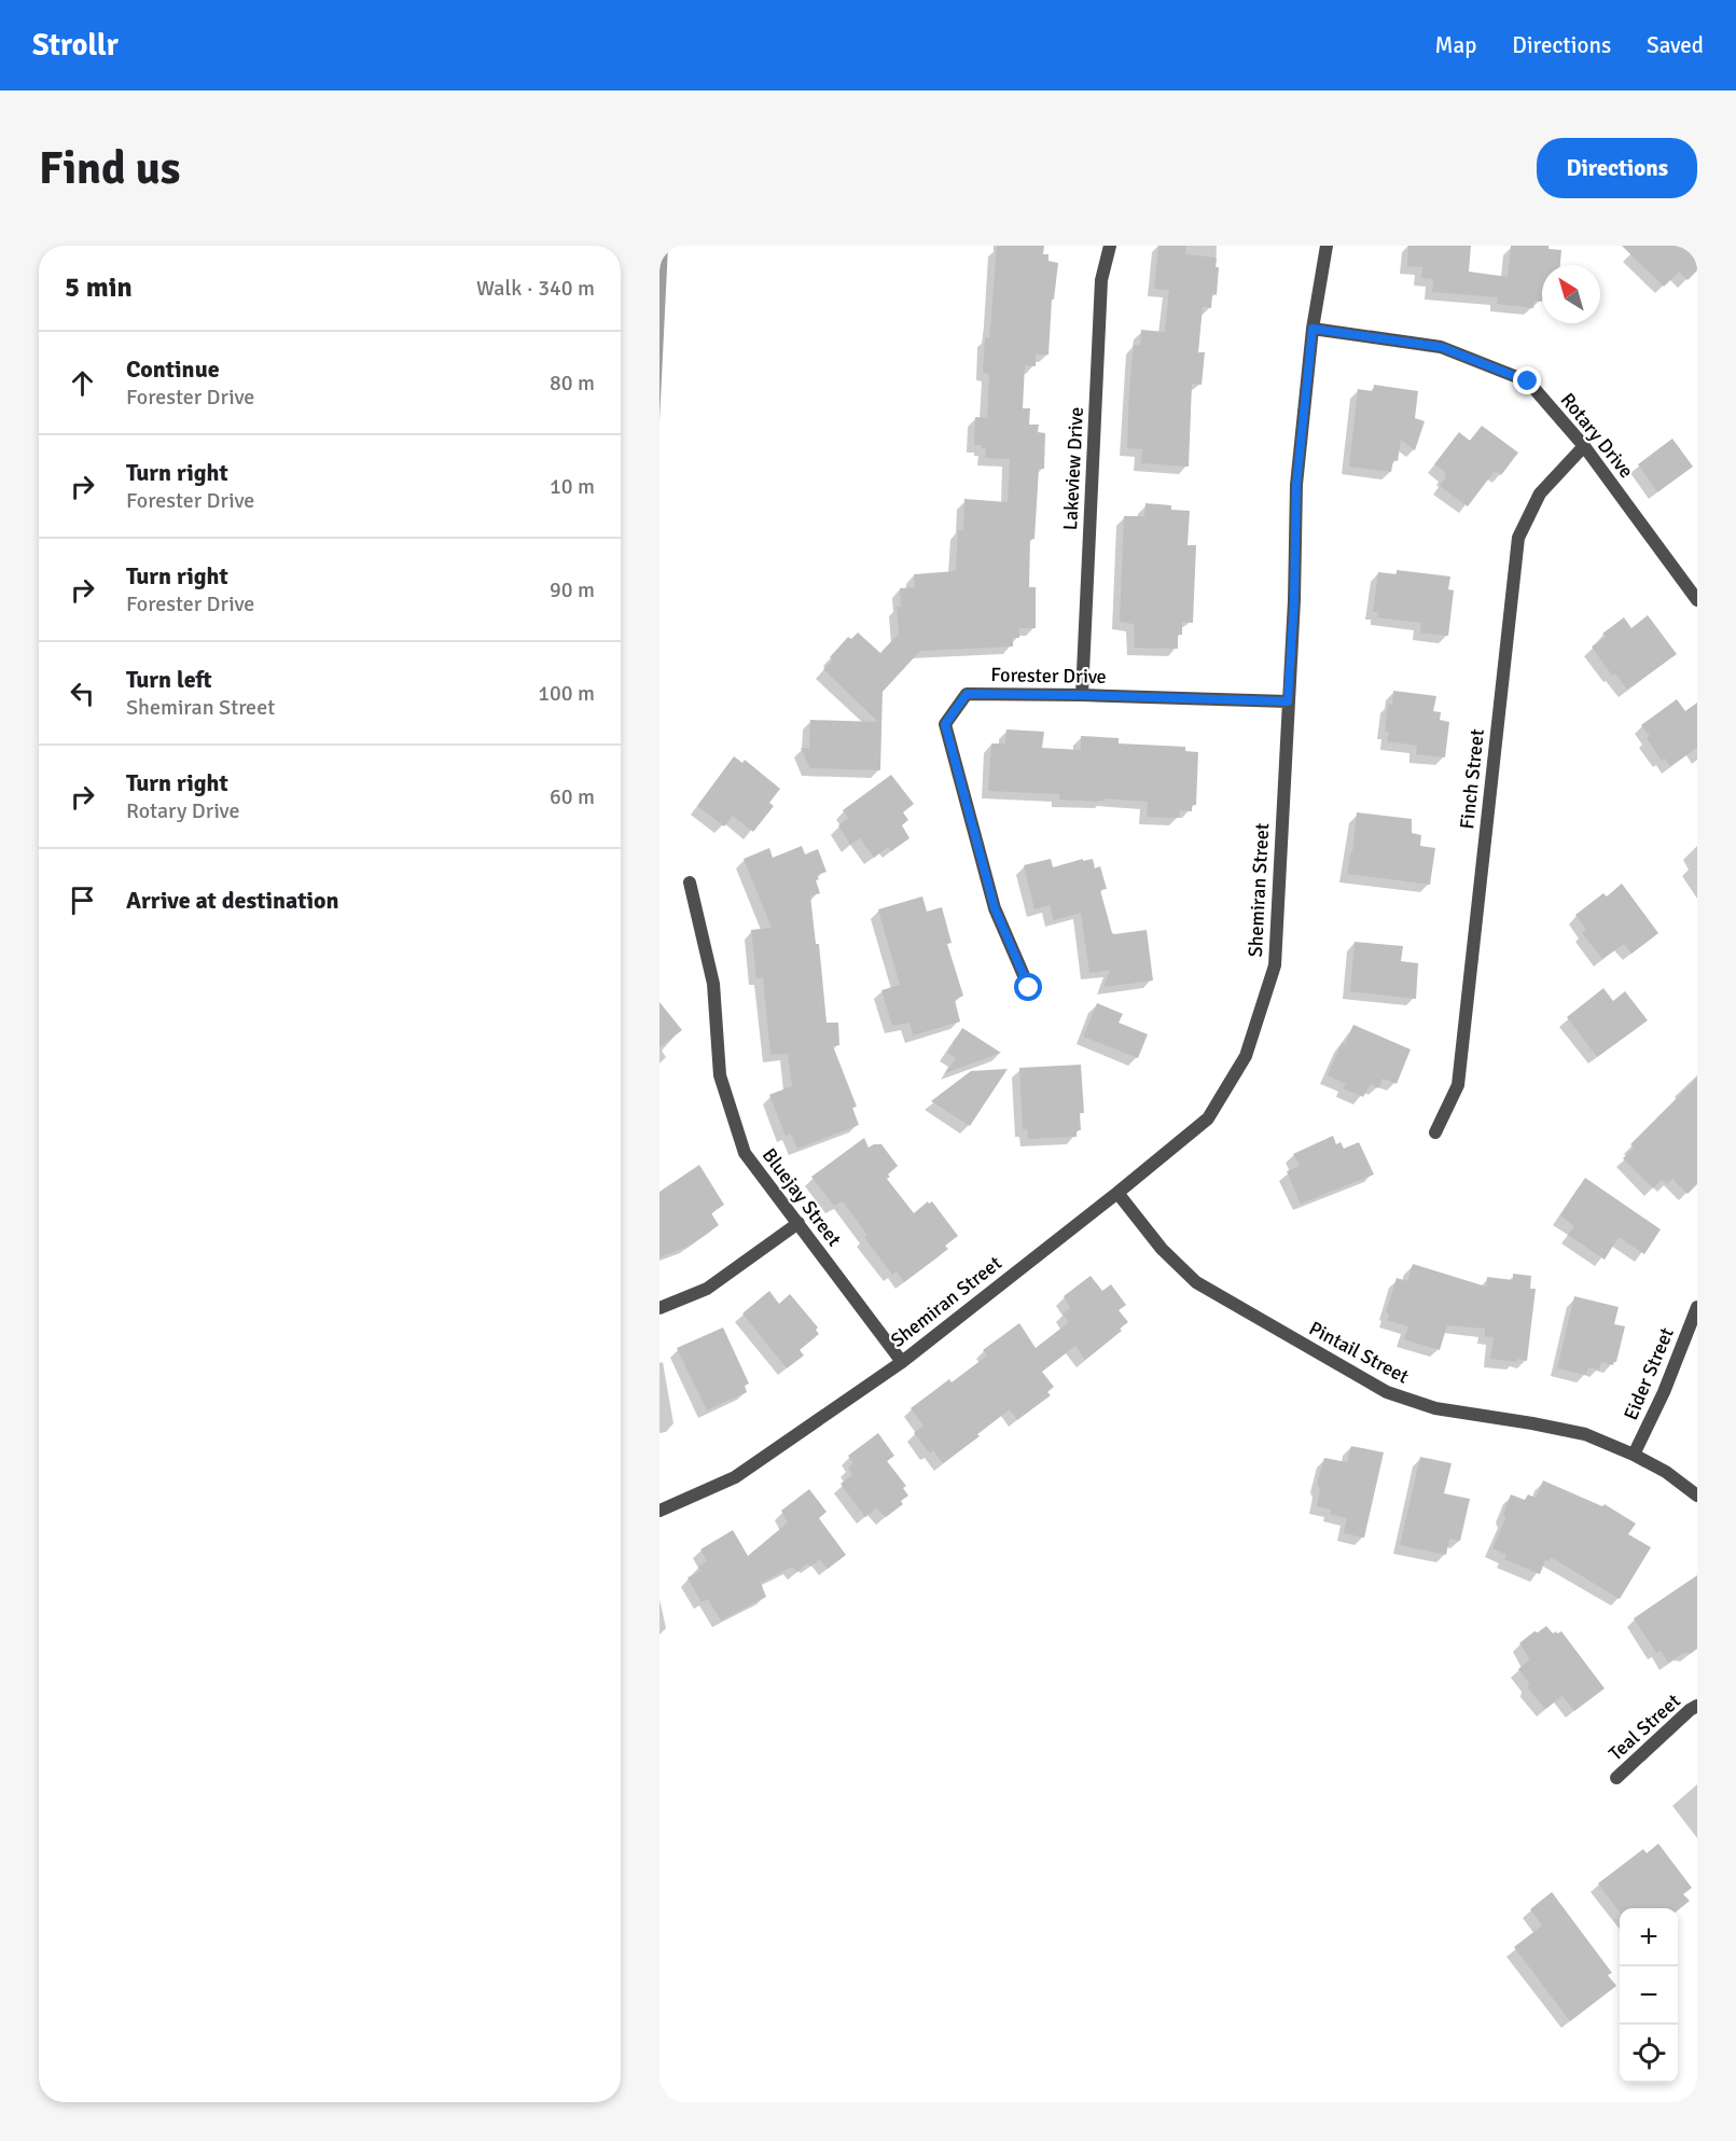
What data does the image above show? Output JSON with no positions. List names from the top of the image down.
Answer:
{
  "streets": {
    "street": [
      "Rotary Drive",
      "Lakeview Drive",
      "Forester Drive",
      "Finch Street",
      "Shemiran Street",
      "Bluejay Street",
      "Pintail Street",
      "Eider Street",
      "Teal Street"
    ]
  },
  "crossings": [
    ["Rotary Drive", "Finch Street"],
    ["Rotary Drive", "Shemiran Street"],
    ["Lakeview Drive", "Forester Drive"],
    ["Forester Drive", "Shemiran Street"],
    ["Shemiran Street", "Bluejay Street"],
    ["Shemiran Street", "Pintail Street"],
    ["Pintail Street", "Eider Street"]
  ],
  "north": "top left",
  "page": {
    "header": "Strollr",
    "nav": ["Map", "Directions", "Saved"],
    "buttons": "Directions",
    "title": "Find us",
    "heading": ["5 min", "Walk · 340 m"],
    "list": [
      ["Continue", "Forester Drive", "80 m"],
      ["Turn right", "Forester Drive", "10 m"],
      ["Turn right", "Forester Drive", "90 m"],
      ["Turn left", "Shemiran Street", "100 m"],
      ["Turn right", "Rotary Drive", "60 m"],
      "Arrive at destination"
    ],
    "map_buttons": ["+", "−"]
  }
}
